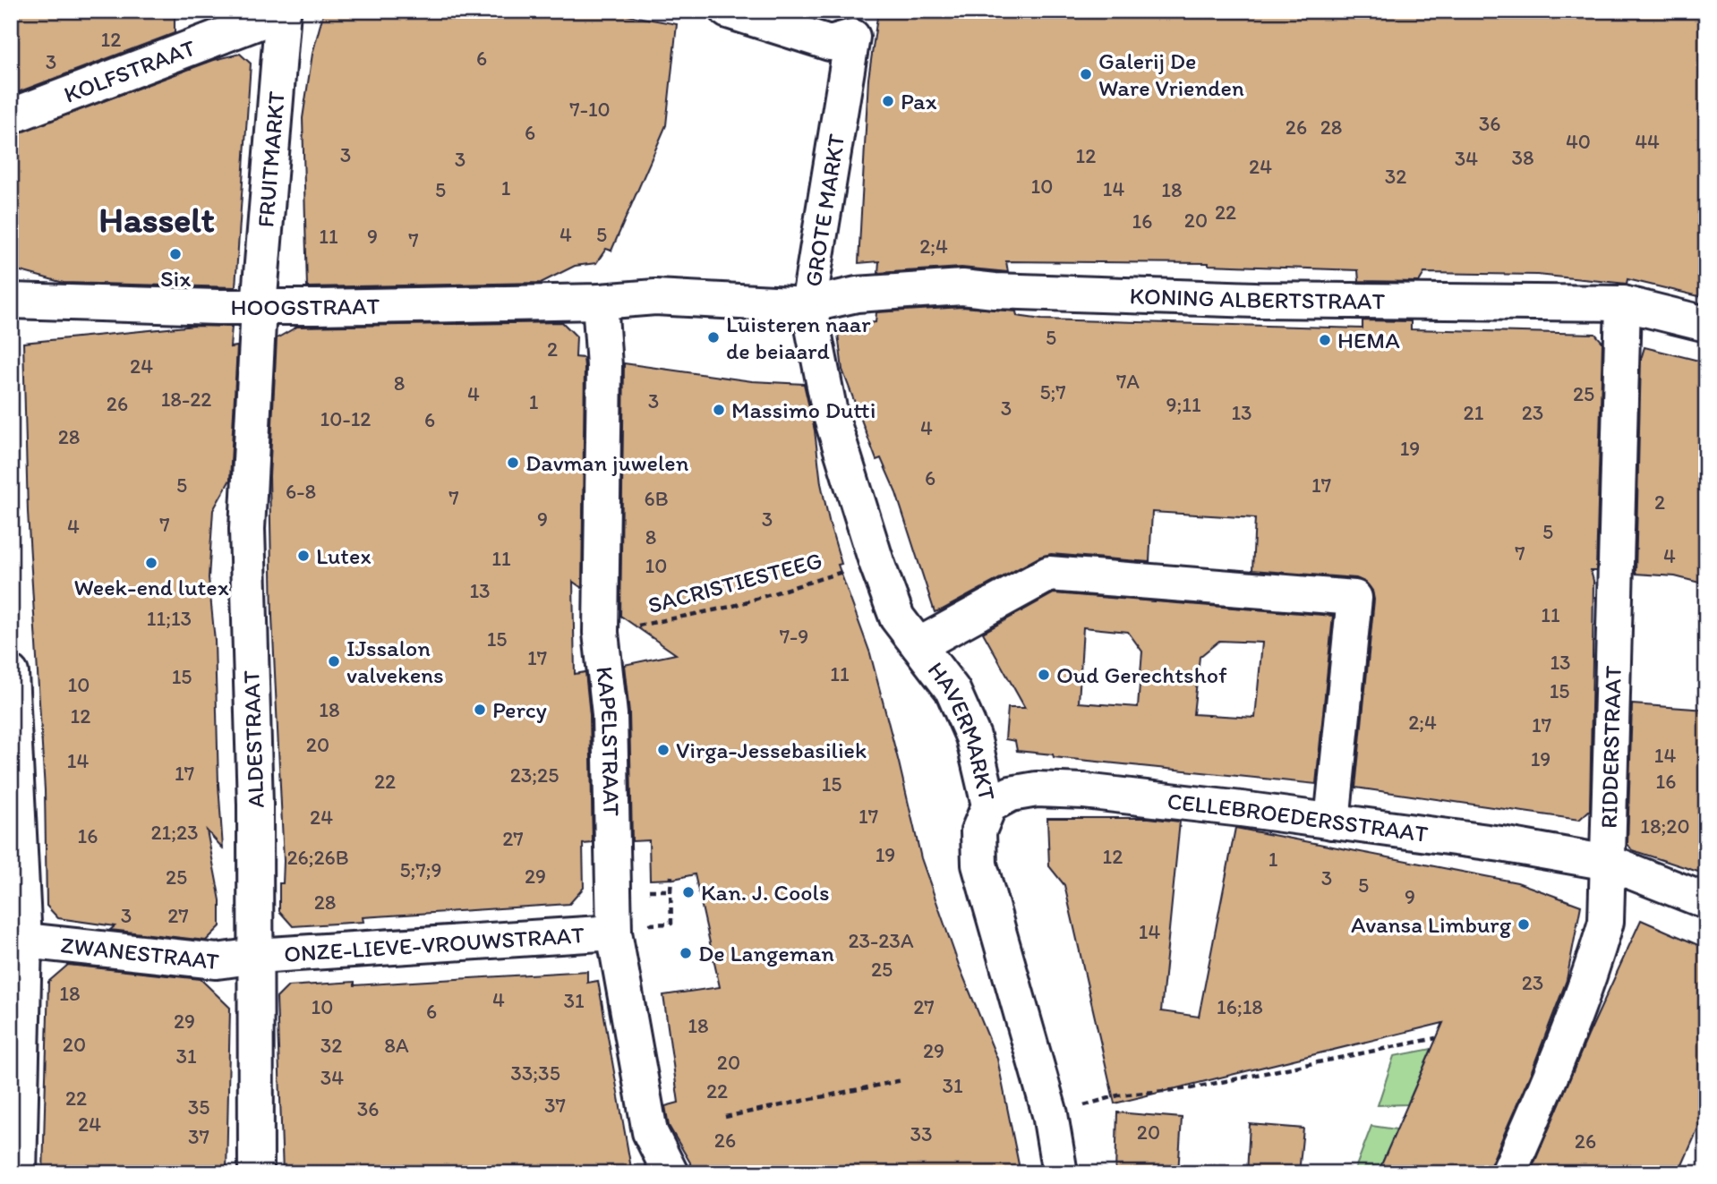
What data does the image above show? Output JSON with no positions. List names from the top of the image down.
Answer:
{
  "streets": {
    "street": [
      "KOLFSTRAAT",
      "FRUITMARKT",
      "GROTE MARKT",
      "KONING ALBERTSTRAAT",
      "HOOGSTRAAT",
      "HAVERMARKT",
      "ALDESTRAAT",
      "KAPELSTRAAT",
      "RIDDERSTRAAT",
      "CELLEBROEDERSSTRAAT",
      "ONZE-LIEVE-VROUWSTRAAT",
      "ZWANESTRAAT"
    ],
    "path": ["SACRISTIESTEEG"]
  },
  "crossings": [
    ["KOLFSTRAAT", "FRUITMARKT"],
    ["FRUITMARKT", "HOOGSTRAAT"],
    ["FRUITMARKT", "ALDESTRAAT"],
    ["GROTE MARKT", "KONING ALBERTSTRAAT"],
    ["GROTE MARKT", "HOOGSTRAAT"],
    ["GROTE MARKT", "HAVERMARKT"],
    ["GROTE MARKT", "KAPELSTRAAT"],
    ["KONING ALBERTSTRAAT", "HAVERMARKT"],
    ["KONING ALBERTSTRAAT", "RIDDERSTRAAT"],
    ["HOOGSTRAAT", "ALDESTRAAT"],
    ["HOOGSTRAAT", "KAPELSTRAAT"],
    ["SACRISTIESTEEG", "HAVERMARKT"],
    ["SACRISTIESTEEG", "KAPELSTRAAT"],
    ["HAVERMARKT", "CELLEBROEDERSSTRAAT"],
    ["ALDESTRAAT", "ONZE-LIEVE-VROUWSTRAAT"],
    ["ALDESTRAAT", "ZWANESTRAAT"],
    ["KAPELSTRAAT", "ONZE-LIEVE-VROUWSTRAAT"],
    ["RIDDERSTRAAT", "CELLEBROEDERSSTRAAT"],
    ["ONZE-LIEVE-VROUWSTRAAT", "ZWANESTRAAT"]
  ],
  "districts": ["Hasselt"],
  "places": [
    "Galerij De Ware Vrienden",
    "Pax",
    "Six",
    "Luisteren naar de beiaard",
    "HEMA",
    "Massimo Dutti",
    "Davman juwelen",
    "Lutex",
    "Week-end lutex",
    "IJssalon valvekens",
    "Oud Gerechtshof",
    "Percy",
    "Virga-Jessebasiliek",
    "Kan. J. Cools",
    "Avansa Limburg",
    "De Langeman"
  ],
  "house_numbers": [
    "12",
    "6",
    "3",
    "7-10",
    "36",
    "26",
    "28",
    "6",
    "40",
    "44",
    "3",
    "12",
    "38",
    "34",
    "3",
    "24",
    "32",
    "10",
    "1",
    "14",
    "5",
    "18",
    "22",
    "20",
    "16",
    "4",
    "5",
    "11",
    "9",
    "7",
    "2;4",
    "5",
    "2",
    "24",
    "7A",
    "8",
    "5;7",
    "4",
    "25",
    "18-22",
    "3",
    "1",
    "26",
    "9;11",
    "3",
    "13",
    "21",
    "23",
    "10-12",
    "6",
    "4",
    "28",
    "19",
    "6",
    "5",
    "17",
    "6-8",
    "7",
    "6B",
    "2",
    "9",
    "3",
    "7",
    "4",
    "5",
    "8",
    "7",
    "4",
    "11",
    "10",
    "13",
    "11",
    "11;13",
    "7-9",
    "15",
    "17",
    "13",
    "11",
    "15",
    "10",
    "15",
    "18",
    "12",
    "2;4",
    "17",
    "20",
    "14",
    "19",
    "14",
    "17",
    "23;25",
    "22",
    "16",
    "15",
    "17",
    "24",
    "18;20",
    "21;23",
    "16",
    "27",
    "19",
    "12",
    "26;26B",
    "1",
    "5;7;9",
    "29",
    "25",
    "3",
    "5",
    "9",
    "28",
    "3",
    "27",
    "14",
    "23-23A",
    "25",
    "23",
    "18",
    "4",
    "31",
    "10",
    "27",
    "16;18",
    "6",
    "29",
    "18",
    "20",
    "32",
    "8A",
    "29",
    "31",
    "20",
    "33;35",
    "34",
    "31",
    "22",
    "22",
    "37",
    "35",
    "36",
    "24",
    "20",
    "33",
    "37",
    "26",
    "26"
  ]
}
